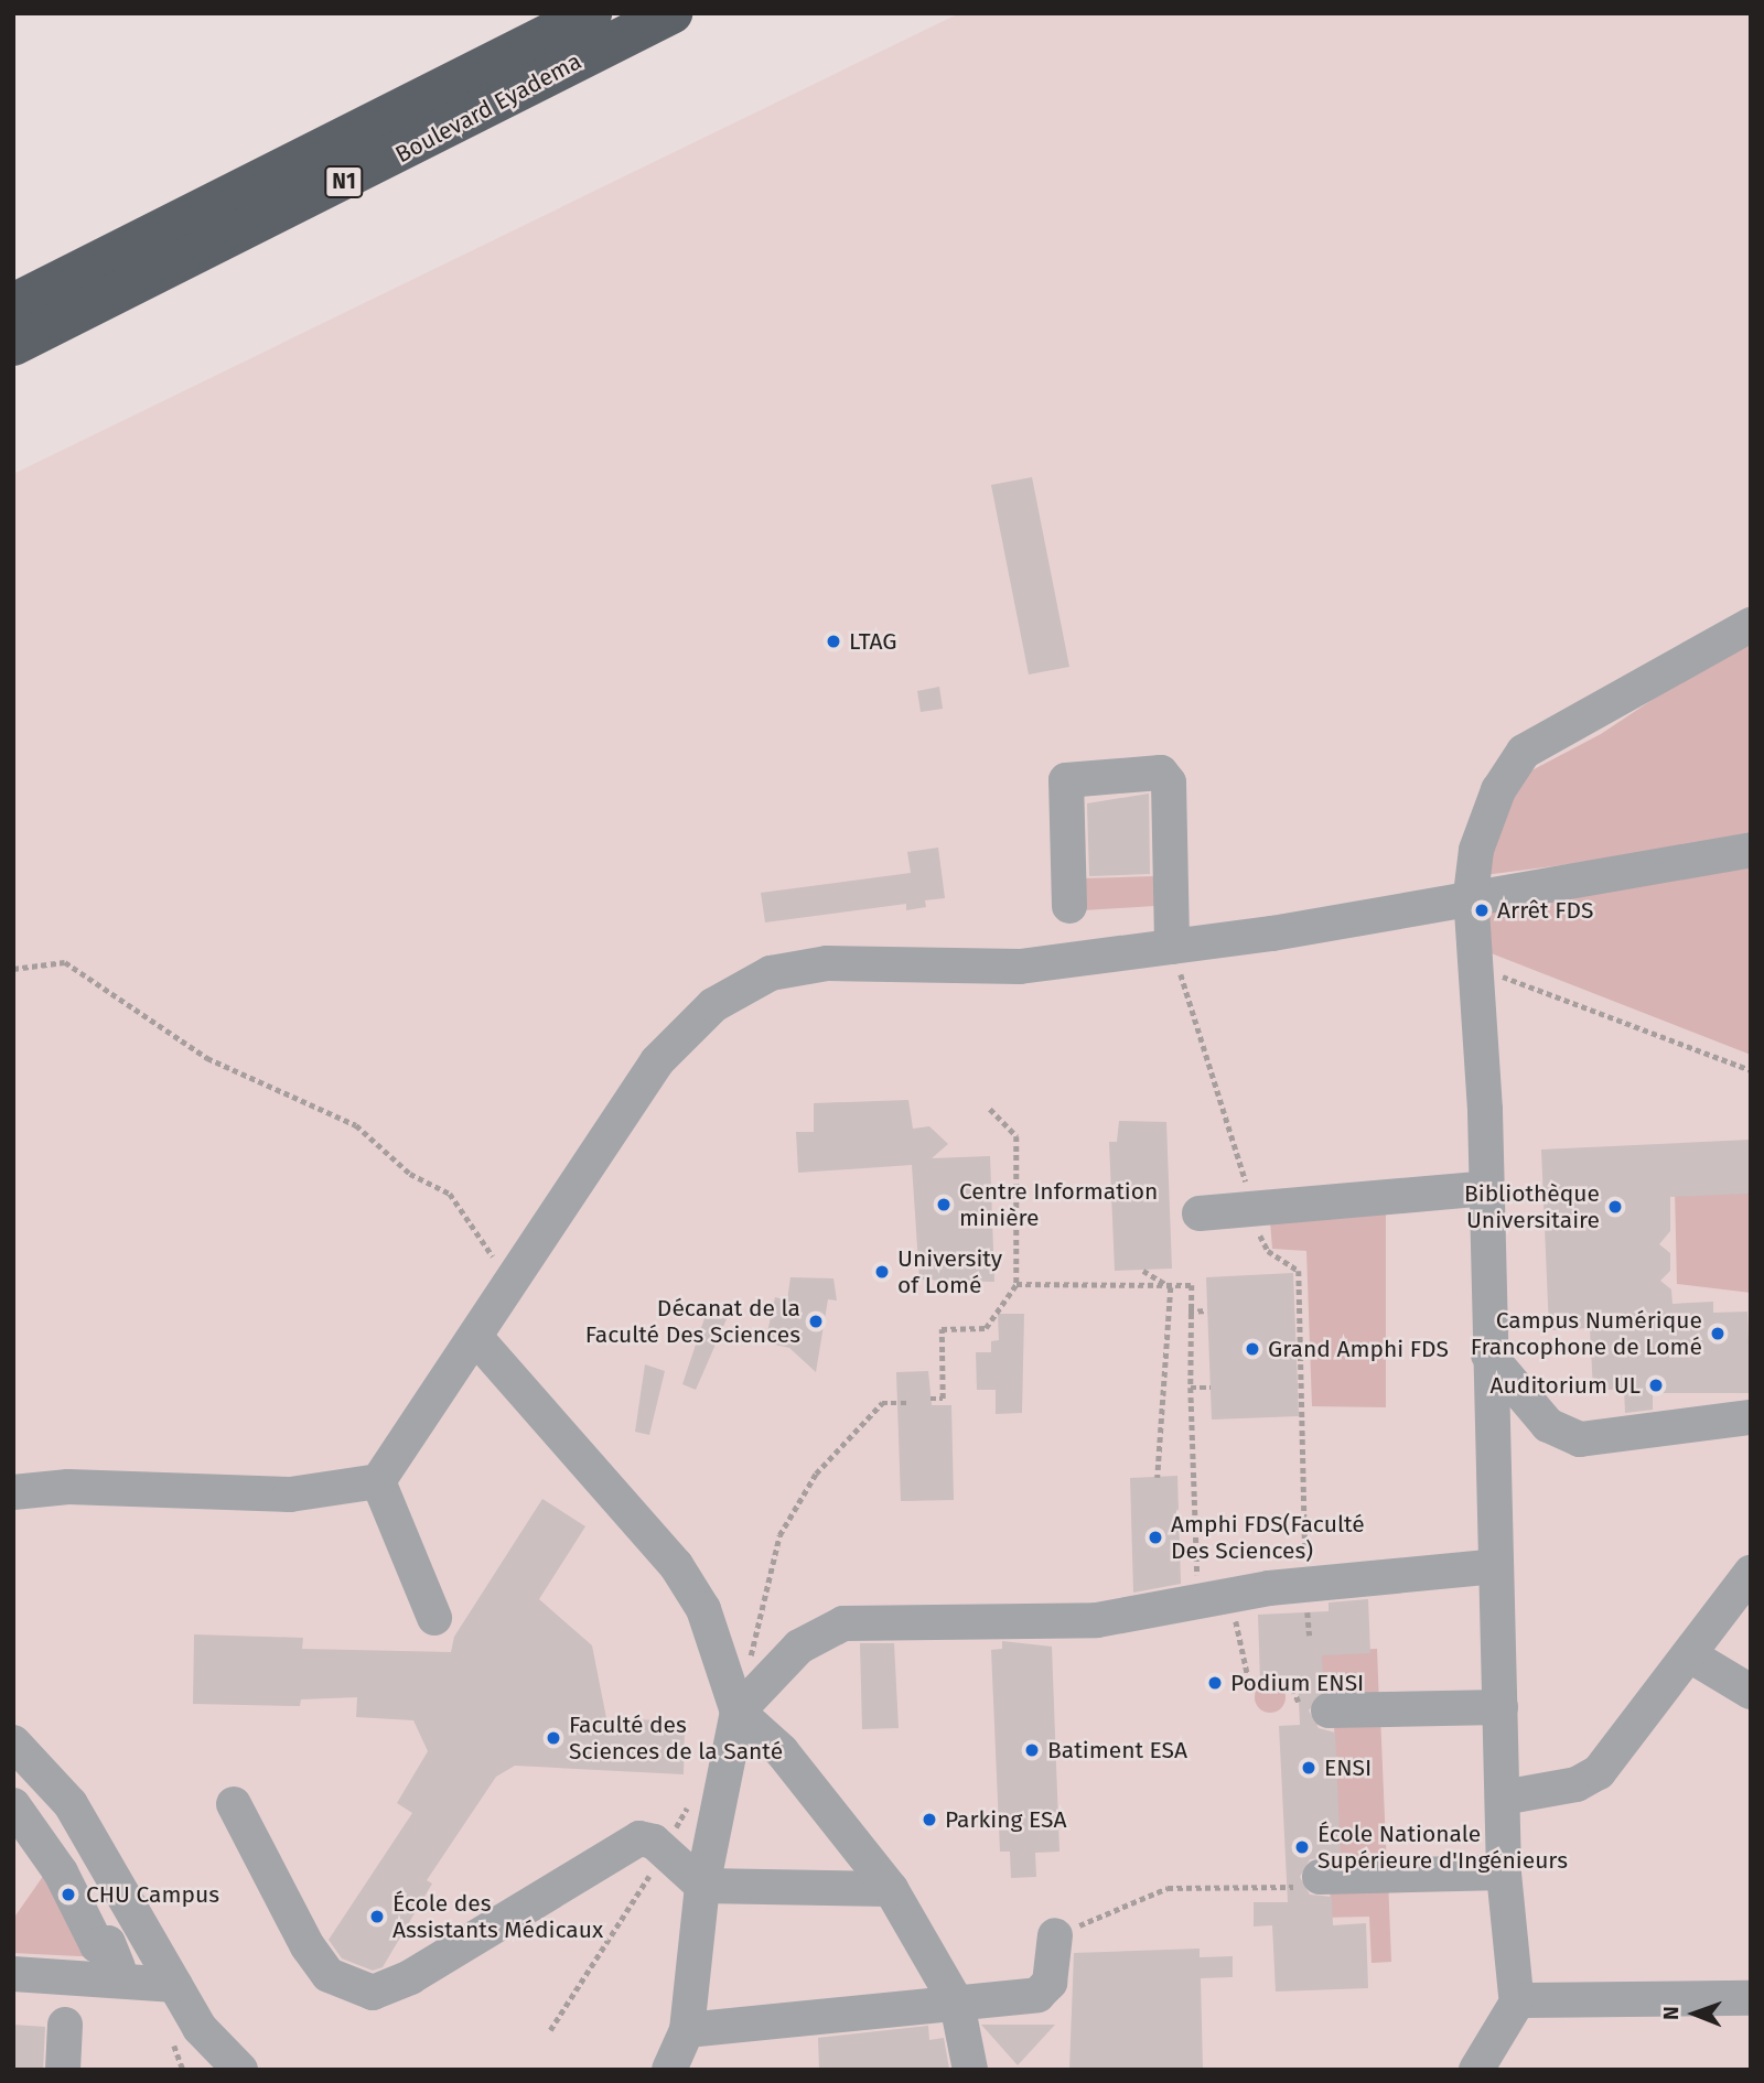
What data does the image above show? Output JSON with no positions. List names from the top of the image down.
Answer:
{
  "streets": {
    "highway": ["Boulevard Eyadema", "N1"]
  },
  "places": [
    "LTAG",
    "Arrêt FDS",
    "Centre Information minière",
    "Bibliothèque Universitaire",
    "University of Lomé",
    "Décanat de la Faculté Des Sciences",
    "Campus Numérique Francophone de Lomé",
    "Grand Amphi FDS",
    "Auditorium UL",
    "Amphi FDS(Faculté Des Sciences)",
    "Podium ENSI",
    "Faculté des Sciences de la Santé",
    "Batiment ESA",
    "ENSI",
    "Parking ESA",
    "École Nationale Supérieure d'Ingénieurs",
    "CHU Campus",
    "École des Assistants Médicaux"
  ],
  "north": "left"
}
